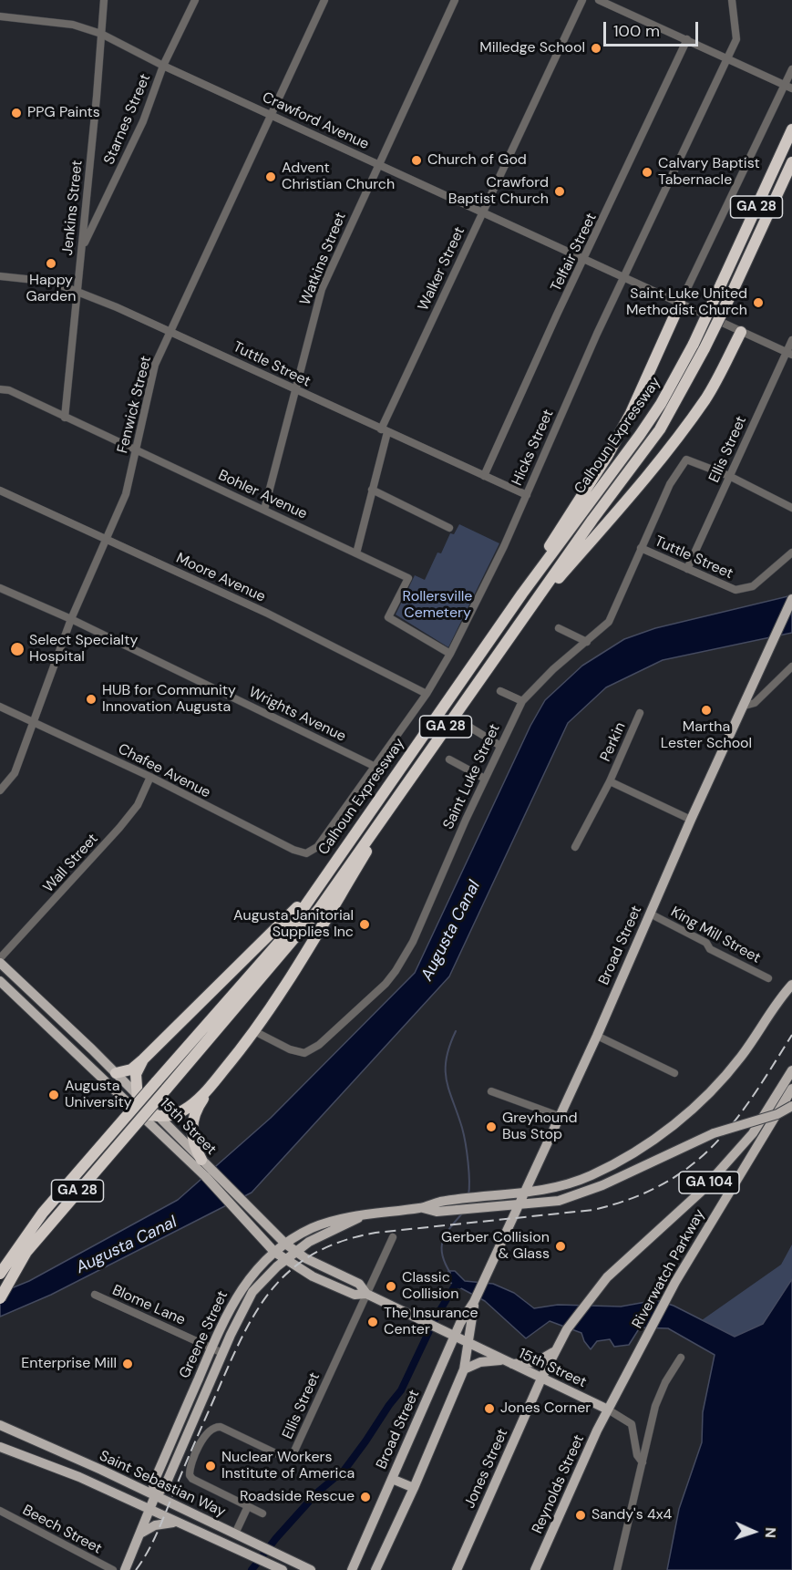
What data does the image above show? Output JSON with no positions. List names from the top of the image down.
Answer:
{
  "streets": {
    "highway": ["GA 28", "Calhoun Expressway"],
    "main road": [
      "Broad Street",
      "15th Street",
      "GA 104",
      "Riverwatch Parkway",
      "Greene Street",
      "Jones Street",
      "Saint Sebastian Way",
      "Reynolds Street"
    ],
    "street": [
      "Starnes Street",
      "Crawford Avenue",
      "Jenkins Street",
      "Telfair Street",
      "Watkins Street",
      "Walker Street",
      "Tuttle Street",
      "Fenwick Street",
      "Hicks Street",
      "Ellis Street",
      "Bohler Avenue",
      "Moore Avenue",
      "Wrights Avenue",
      "Perkin",
      "Chafee Avenue",
      "Saint Luke Street",
      "Wall Street",
      "King Mill Street",
      "Blome Lane",
      "Beech Street"
    ]
  },
  "crossings": [
    ["Starnes Street", "Crawford Avenue"],
    ["Starnes Street", "Jenkins Street"],
    ["Crawford Avenue", "Jenkins Street"],
    ["Crawford Avenue", "Telfair Street"],
    ["Crawford Avenue", "Watkins Street"],
    ["Crawford Avenue", "Walker Street"],
    ["Crawford Avenue", "Fenwick Street"],
    ["Crawford Avenue", "Hicks Street"],
    ["Crawford Avenue", "Ellis Street"],
    ["Jenkins Street", "Tuttle Street"],
    ["Jenkins Street", "Bohler Avenue"],
    ["Telfair Street", "Tuttle Street"],
    ["Watkins Street", "Tuttle Street"],
    ["Watkins Street", "Bohler Avenue"],
    ["Walker Street", "Tuttle Street"],
    ["Walker Street", "Bohler Avenue"],
    ["Tuttle Street", "Fenwick Street"],
    ["Tuttle Street", "Hicks Street"],
    ["Tuttle Street", "Ellis Street"],
    ["Tuttle Street", "Saint Luke Street"],
    ["Fenwick Street", "Bohler Avenue"],
    ["Fenwick Street", "Moore Avenue"],
    ["Fenwick Street", "Wrights Avenue"],
    ["Fenwick Street", "Chafee Avenue"],
    ["Hicks Street", "Bohler Avenue"],
    ["Hicks Street", "Moore Avenue"],
    ["Hicks Street", "Wrights Avenue"],
    ["Hicks Street", "Chafee Avenue"],
    ["Ellis Street", "Saint Luke Street"],
    ["Ellis Street", "15th Street"],
    ["Chafee Avenue", "Wall Street"],
    ["King Mill Street", "Broad Street"],
    ["Broad Street", "15th Street"],
    ["Broad Street", "Greene Street"],
    ["15th Street", "Riverwatch Parkway"],
    ["15th Street", "Greene Street"],
    ["15th Street", "Jones Street"],
    ["15th Street", "Reynolds Street"],
    ["Riverwatch Parkway", "Jones Street"],
    ["Riverwatch Parkway", "Reynolds Street"],
    ["Blome Lane", "Greene Street"],
    ["Greene Street", "Saint Sebastian Way"]
  ],
  "water": ["Augusta Canal"],
  "parks": ["Rollersville Cemetery"],
  "places": [
    "Milledge School",
    "PPG Paints",
    "Church of God",
    "Calvary Baptist Tabernacle",
    "Advent Christian Church",
    "Crawford Baptist Church",
    "Happy Garden",
    "Saint Luke United Methodist Church",
    "Select Specialty Hospital",
    "HUB for Community Innovation Augusta",
    "Martha Lester School",
    "Augusta Janitorial Supplies Inc",
    "Augusta University",
    "Greyhound Bus Stop",
    "Gerber Collision & Glass",
    "Classic Collision",
    "The Insurance Center",
    "Enterprise Mill",
    "Jones Corner",
    "Nuclear Workers Institute of America",
    "Roadside Rescue",
    "Sandy's 4x4"
  ],
  "scale_bar": "100 m",
  "north": "right"
}
